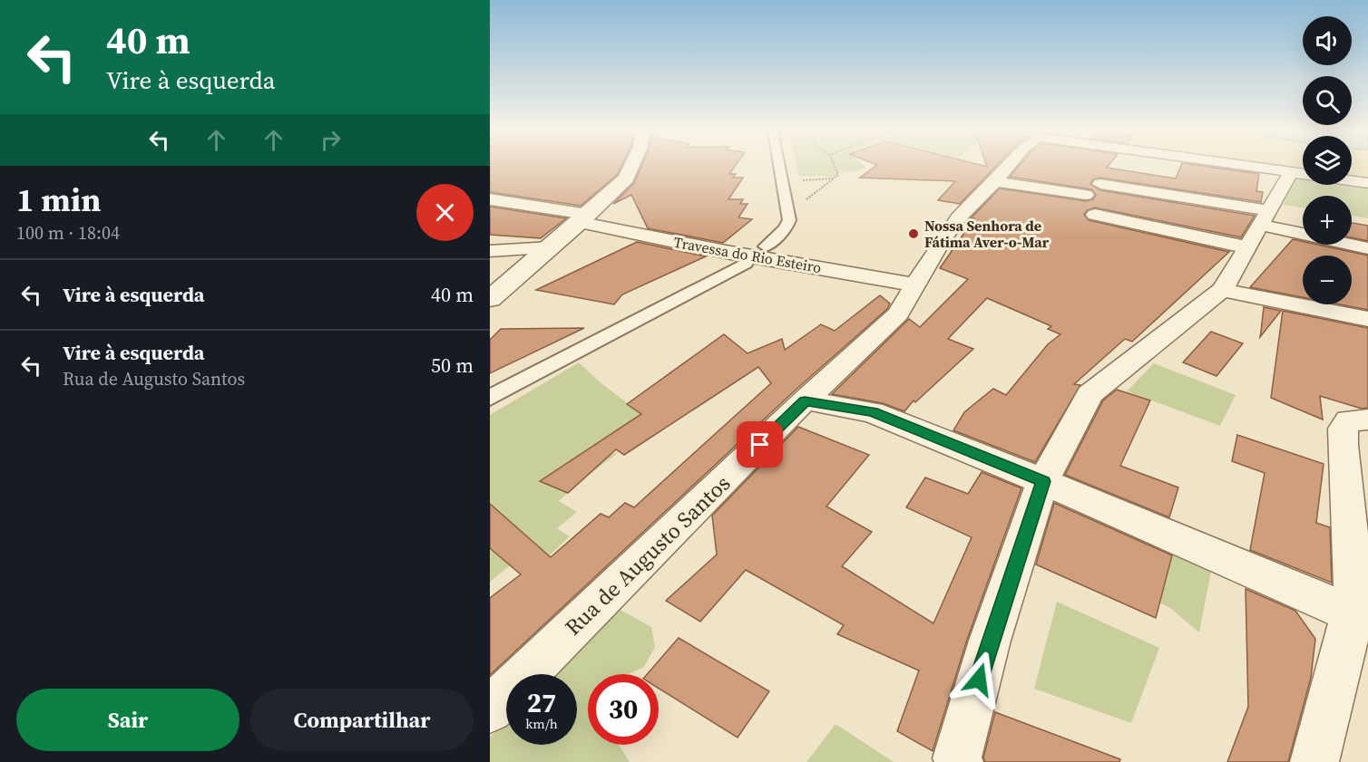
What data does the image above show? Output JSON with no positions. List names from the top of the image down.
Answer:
{
  "streets": {
    "street": ["Travessa do Rio Esteiro", "Rua de Augusto Santos"]
  },
  "crossings": [
    ["Travessa do Rio Esteiro", "Rua de Augusto Santos"]
  ],
  "places": ["Nossa Senhora de Fátima Aver-o-Mar"],
  "page": {
    "turn": ["40 m", "Vire à esquerda"],
    "map_buttons": ["+", "−"],
    "heading": ["1 min", "100 m · 18:04"],
    "list": [
      {
        "name": "Vire à esquerda",
        "value": "40 m"
      },
      {
        "name": "Vire à esquerda",
        "note": "Rua de Augusto Santos",
        "value": "50 m"
      }
    ],
    "speed": "27 km/h",
    "limit": "30",
    "buttons": ["Sair", "Compartilhar"]
  }
}
